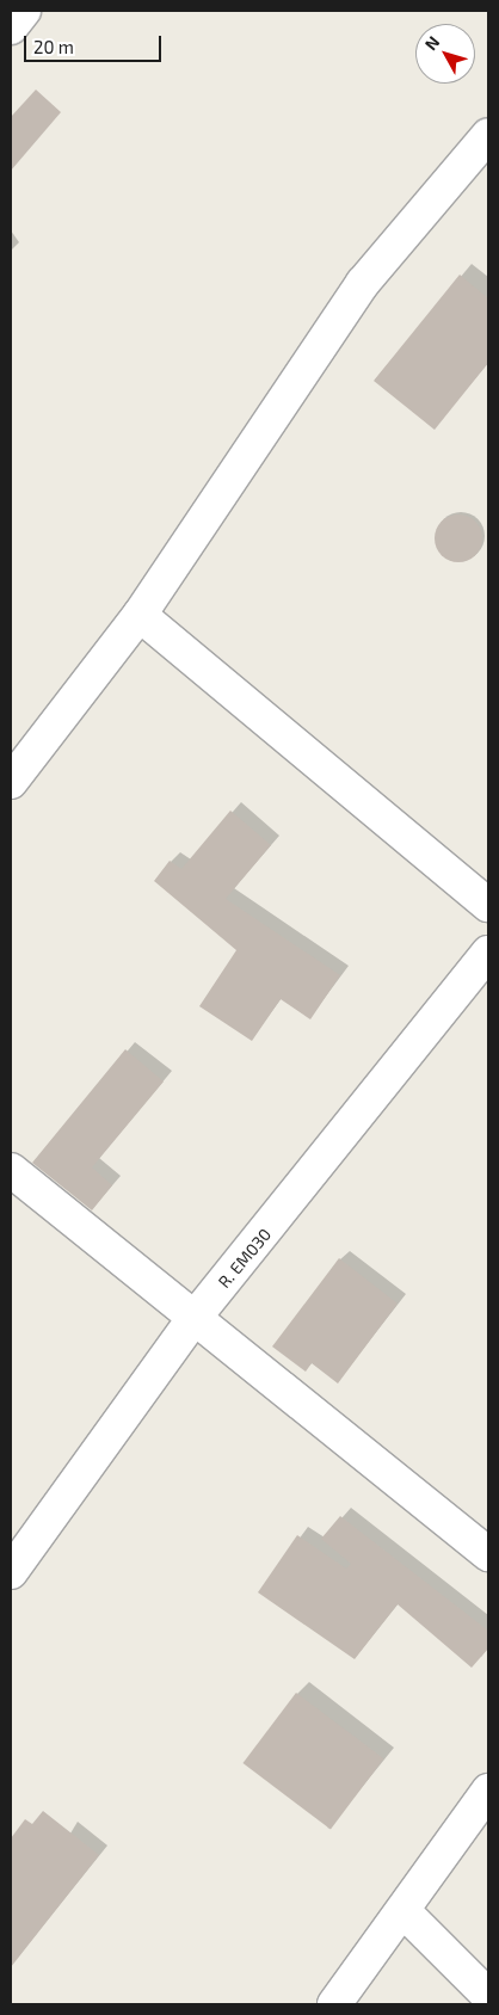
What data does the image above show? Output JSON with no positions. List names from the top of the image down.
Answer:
{
  "streets": {
    "street": ["R. EM030"]
  },
  "scale_bar": "20 m",
  "north": "top left"
}
